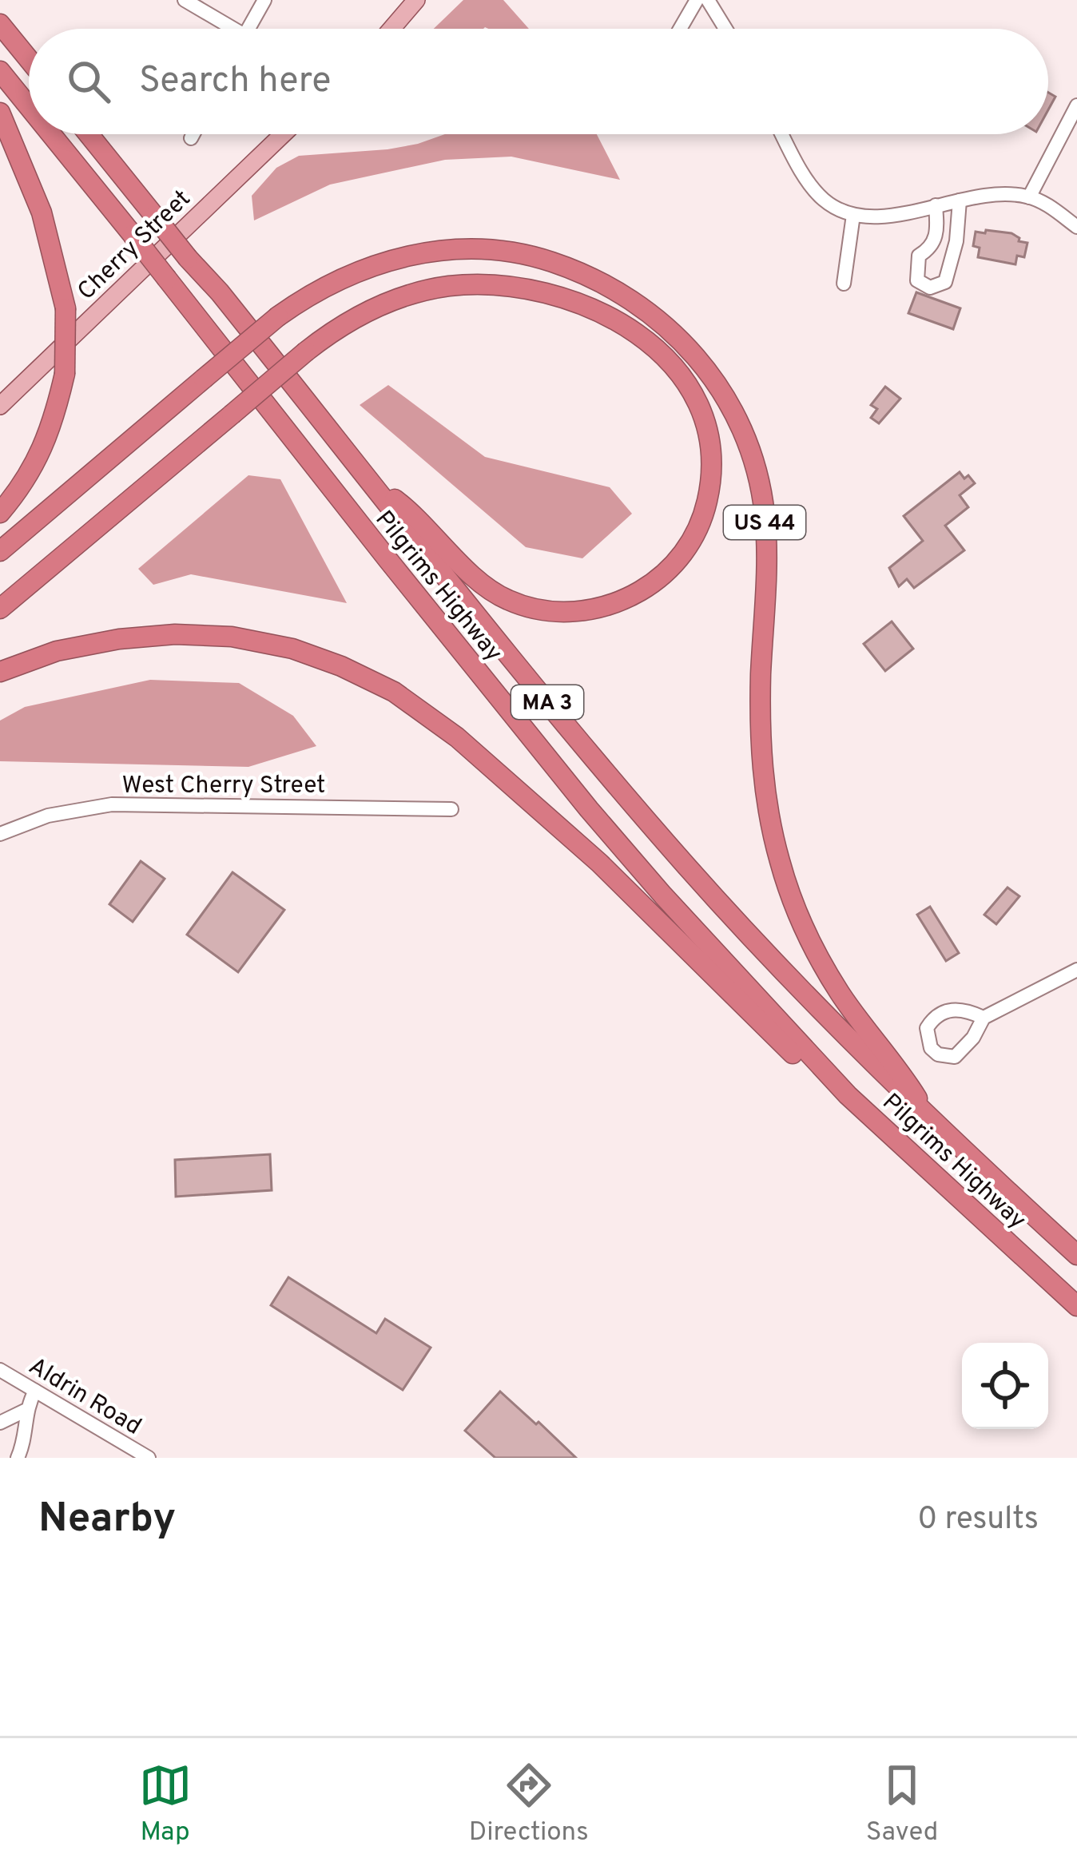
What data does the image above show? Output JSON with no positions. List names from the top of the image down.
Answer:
{
  "streets": {
    "highway": ["US 44", "Pilgrims Highway", "MA 3"],
    "main road": ["Cherry Street"],
    "street": ["West Cherry Street", "Aldrin Road"]
  },
  "crossings": [
    ["US 44", "Pilgrims Highway"]
  ],
  "page": {
    "search": "Search here",
    "heading": ["Nearby", "0 results"],
    "nav": ["Map", "Directions", "Saved"]
  }
}
